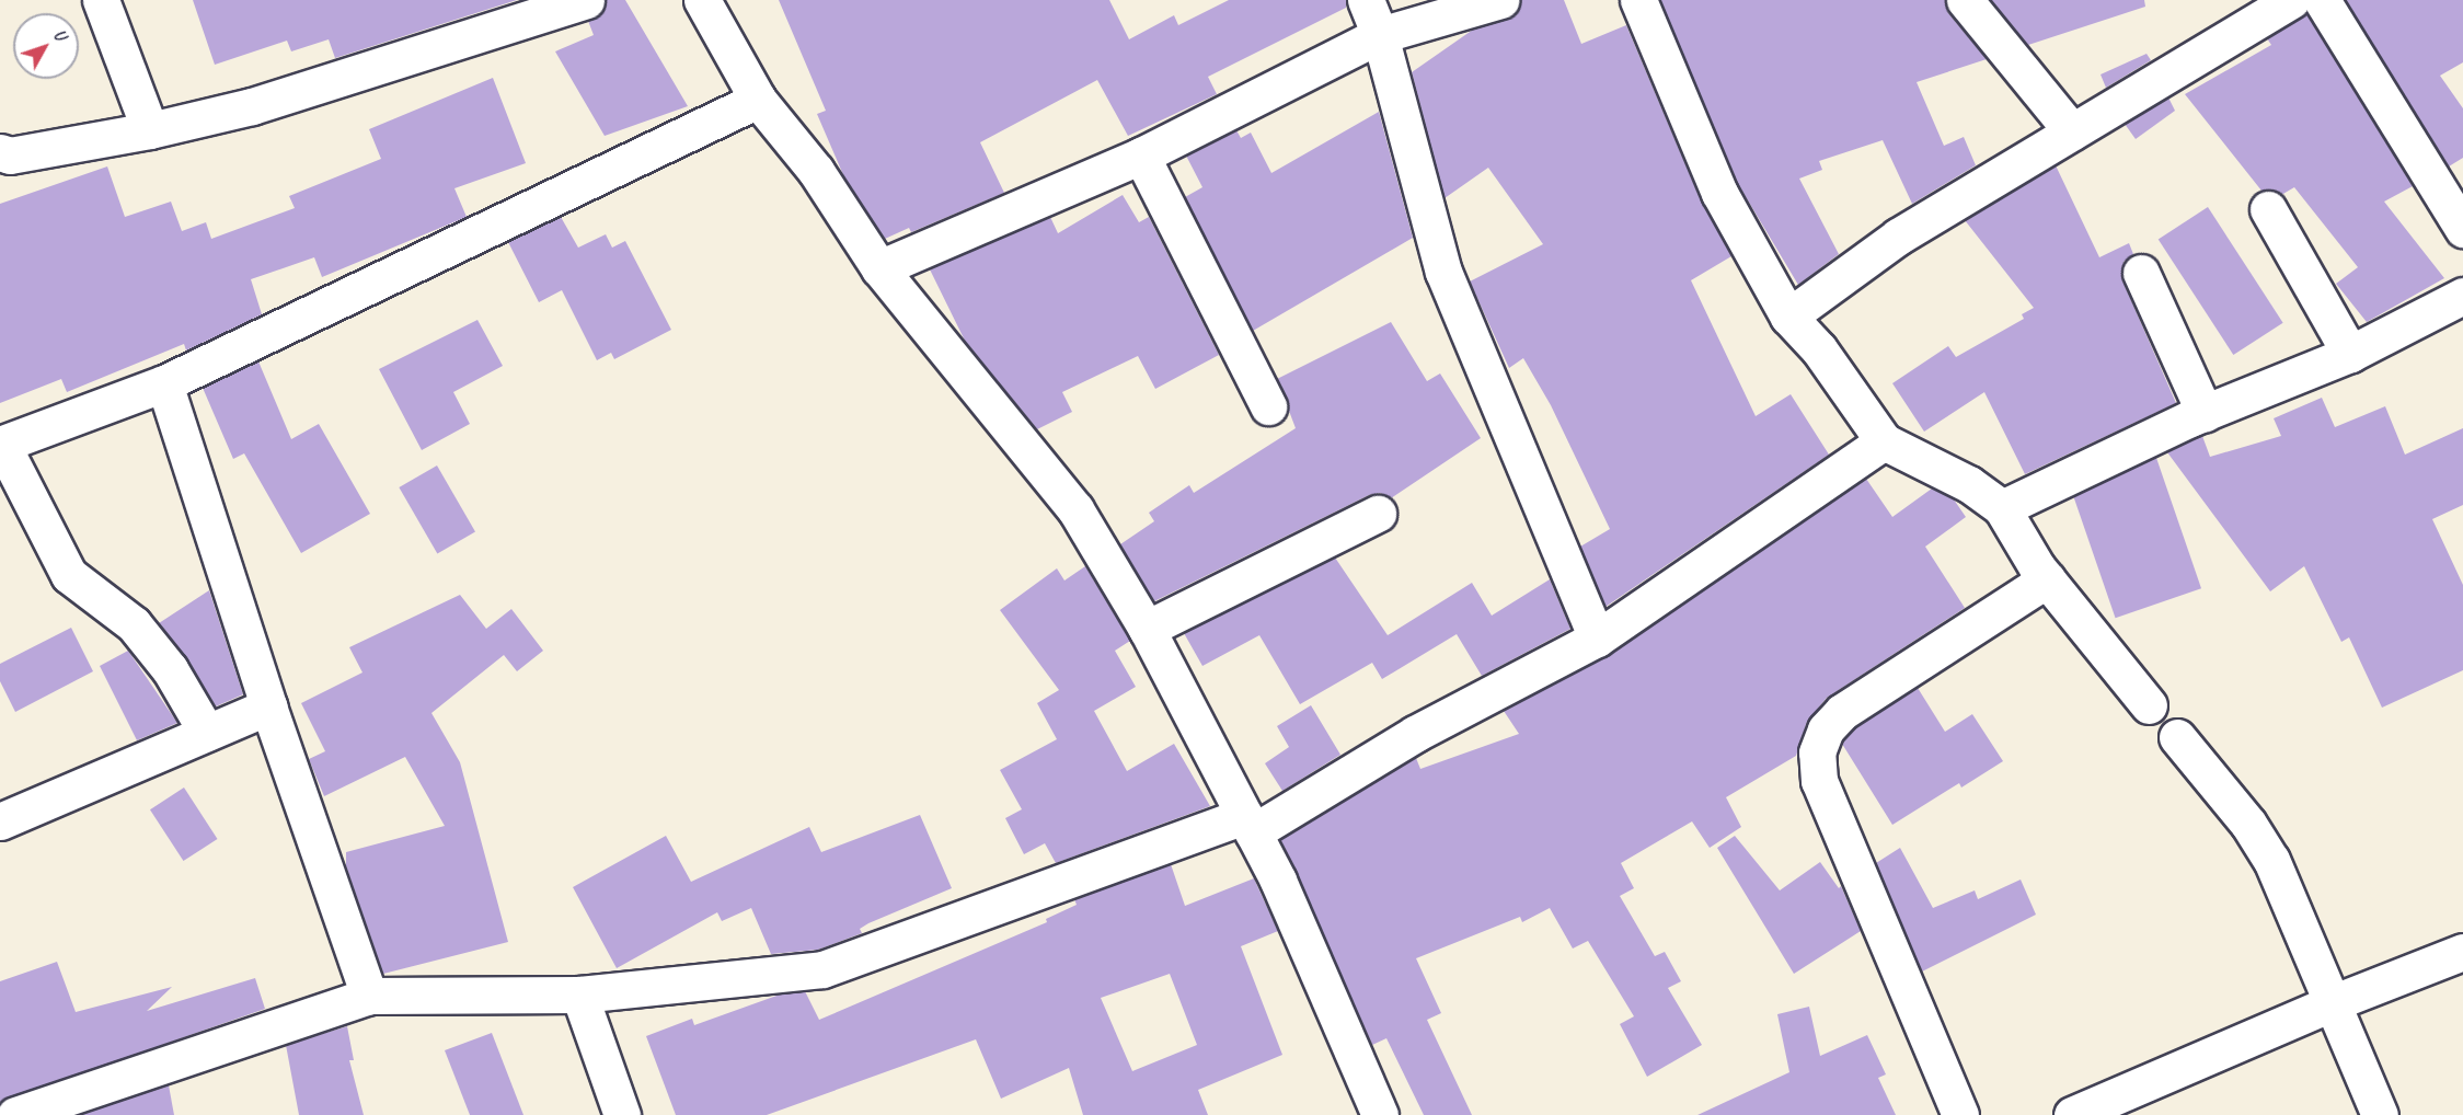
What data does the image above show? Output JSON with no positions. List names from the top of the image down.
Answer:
{
  "north": "top right"
}
